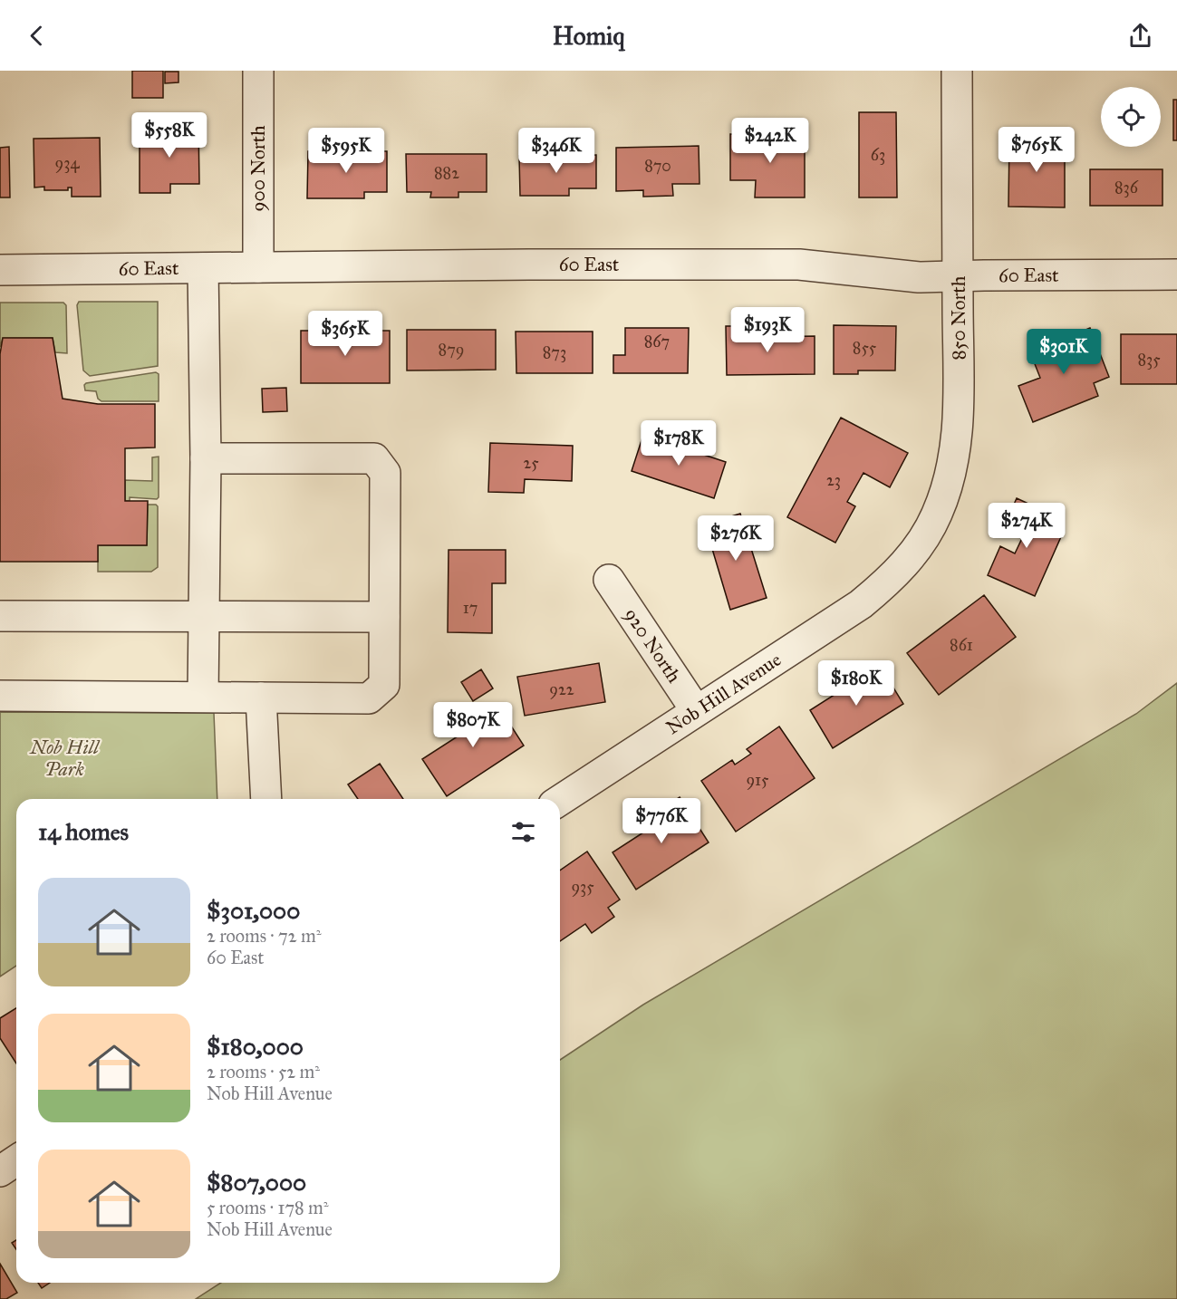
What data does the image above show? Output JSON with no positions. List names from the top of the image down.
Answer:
{
  "streets": {
    "street": [
      "900 North",
      "60 East",
      "850 North",
      "920 North",
      "Nob Hill Avenue"
    ]
  },
  "crossings": [
    ["900 North", "60 East"],
    ["60 East", "850 North"],
    ["850 North", "Nob Hill Avenue"],
    ["920 North", "Nob Hill Avenue"]
  ],
  "parks": ["Nob Hill Park"],
  "house_numbers": [
    "63",
    "934",
    "870",
    "882",
    "836",
    "867",
    "855",
    "879",
    "873",
    "835",
    "25",
    "23",
    "17",
    "861",
    "922",
    "915",
    "935"
  ],
  "page": {
    "header": "Homiq",
    "price": [
      "$558K",
      "$242K",
      "$765K",
      "$595K",
      "$346K",
      "$193K",
      "$365K",
      "$301K",
      "$178K",
      "$274K",
      "$276K",
      "$180K",
      "$807K",
      "$776K"
    ],
    "heading": "14 homes",
    "list": [
      {
        "name": "$301,000",
        "note": "2 rooms · 72 m² · 60 East"
      },
      {
        "name": "$180,000",
        "note": "2 rooms · 52 m² · Nob Hill Avenue"
      },
      {
        "name": "$807,000",
        "note": "5 rooms · 178 m² · Nob Hill Avenue"
      }
    ]
  }
}
